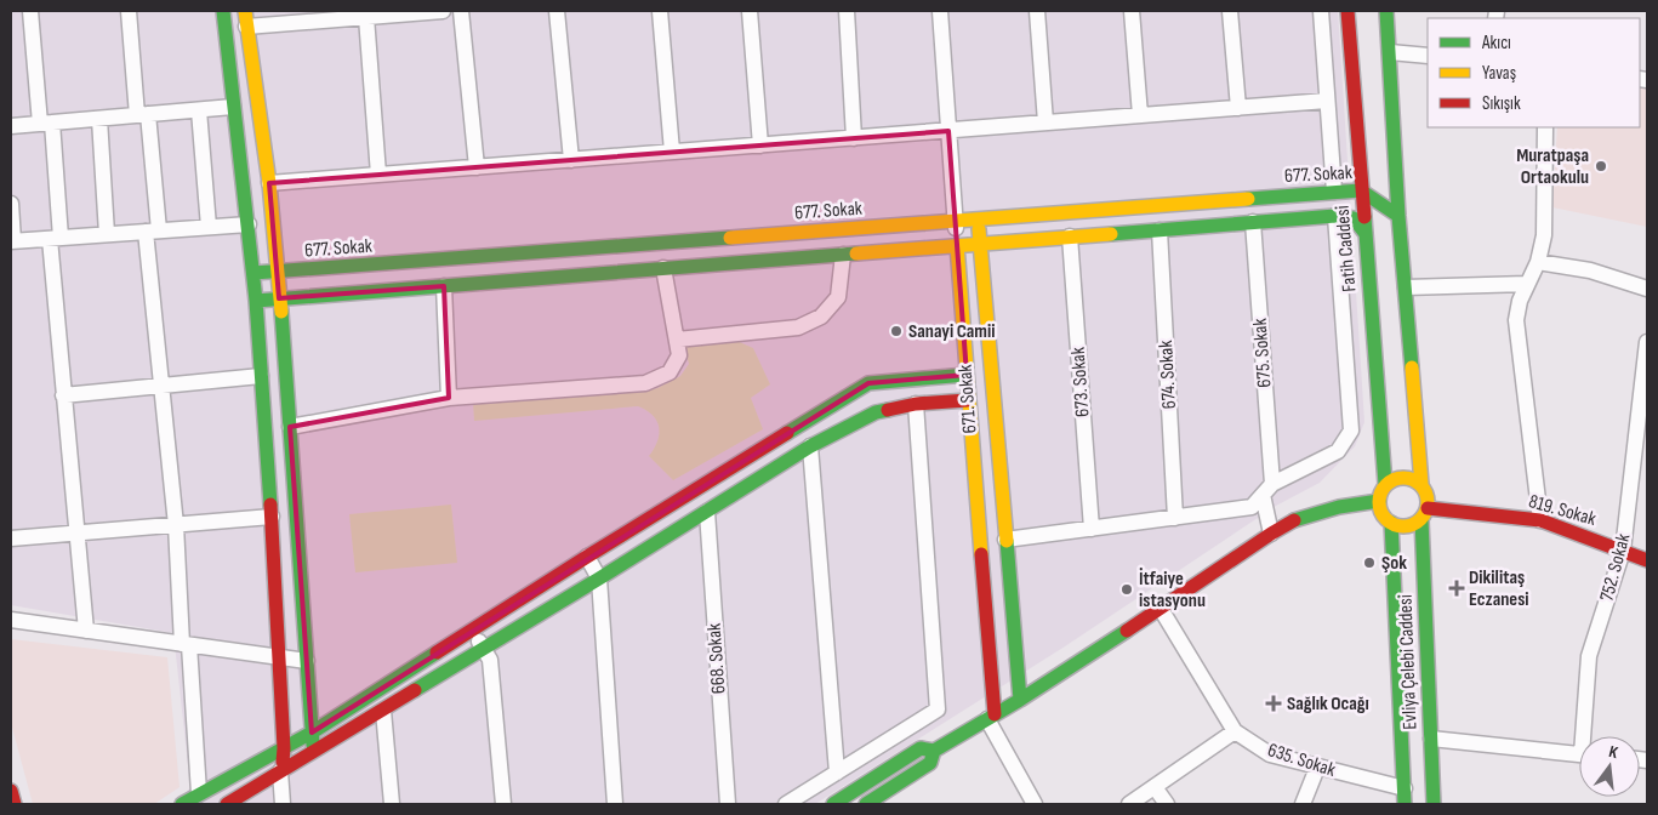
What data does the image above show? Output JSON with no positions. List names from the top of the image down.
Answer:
{
  "streets": {
    "street": [
      "677. Sokak",
      "Fatih Caddesi",
      "675. Sokak",
      "674. Sokak",
      "673. Sokak",
      "671. Sokak",
      "819. Sokak",
      "752. Sokak",
      "668. Sokak",
      "Evliya Çelebi Caddesi",
      "635. Sokak"
    ]
  },
  "crossings": [
    ["677. Sokak", "Fatih Caddesi"],
    ["677. Sokak", "671. Sokak"],
    ["Fatih Caddesi", "819. Sokak"],
    ["Fatih Caddesi", "Evliya Çelebi Caddesi"],
    ["819. Sokak", "752. Sokak"],
    ["819. Sokak", "Evliya Çelebi Caddesi"]
  ],
  "places": {
    "other": [
      "Muratpaşa Ortaokulu",
      "Sanayi Camii",
      "Şok",
      "İtfaiye istasyonu"
    ],
    "health": ["Dikilitaş Eczanesi", "Sağlık Ocağı"]
  },
  "legend": ["Akıcı", "Yavaş", "Sıkışık"],
  "north": "top"
}
